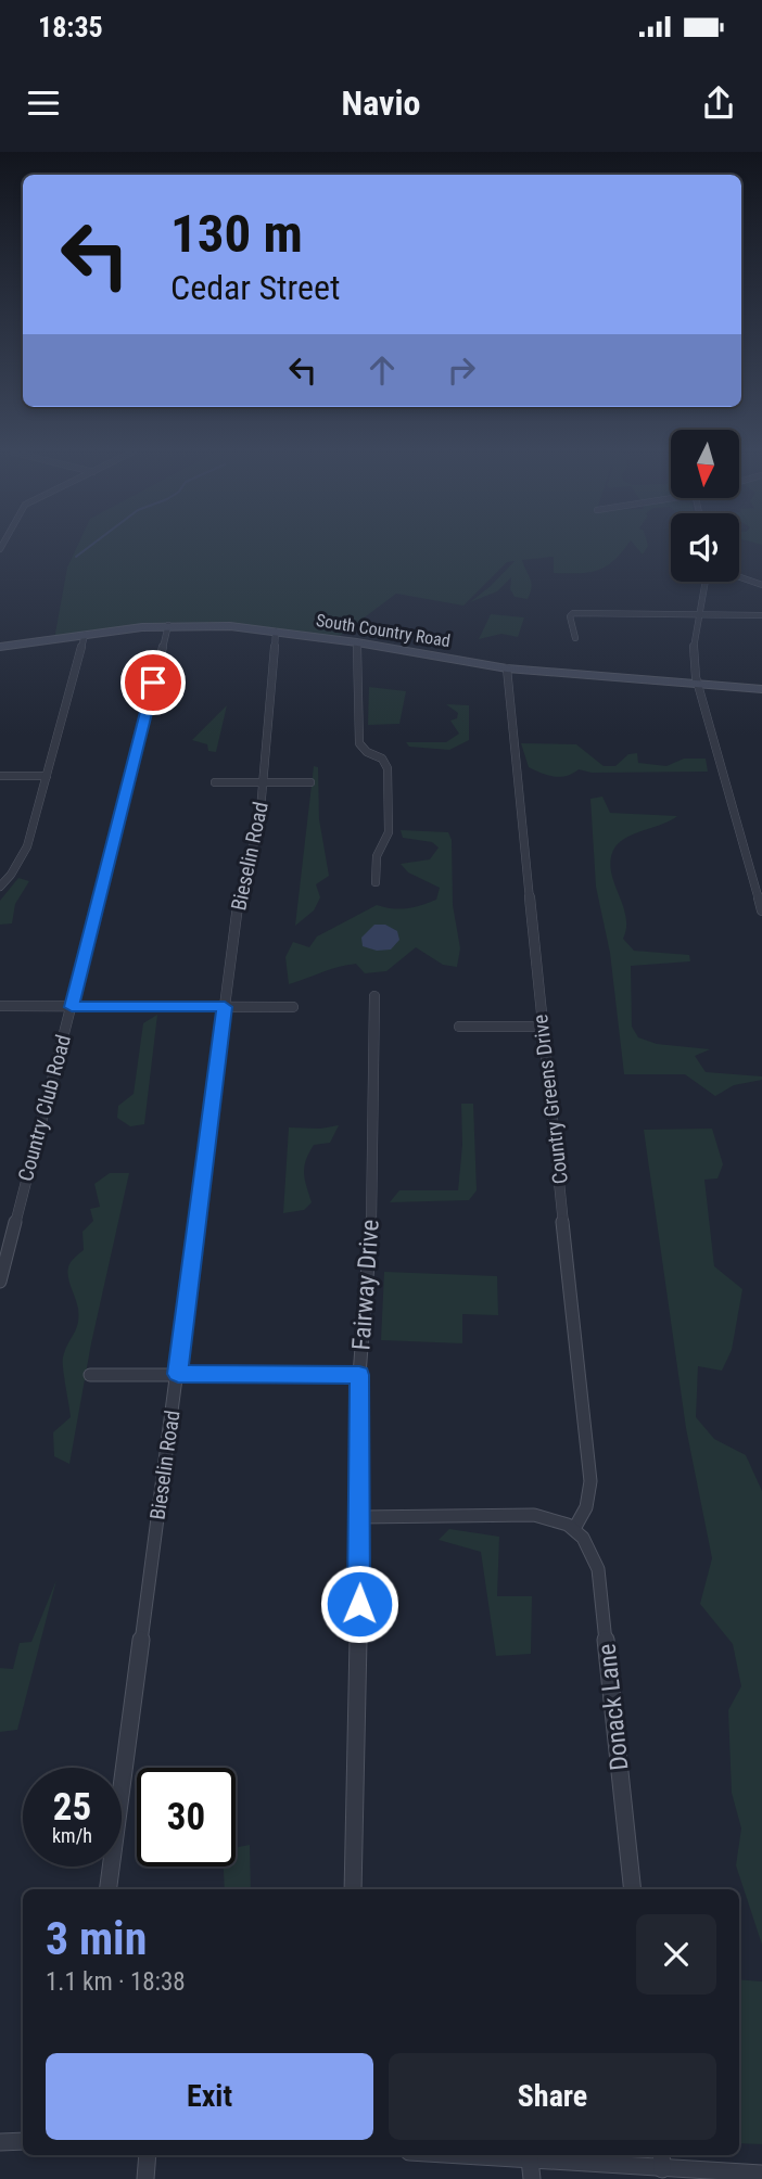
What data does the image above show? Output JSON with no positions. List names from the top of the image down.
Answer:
{
  "streets": {
    "main road": ["South Country Road"],
    "street": [
      "Bieselin Road",
      "Country Greens Drive",
      "Country Club Road",
      "Fairway Drive",
      "Donack Lane"
    ]
  },
  "crossings": [
    ["South Country Road", "Bieselin Road"],
    ["South Country Road", "Country Greens Drive"],
    ["South Country Road", "Country Club Road"],
    ["Country Greens Drive", "Donack Lane"]
  ],
  "north": "bottom",
  "page": {
    "status": "18:35",
    "header": "Navio",
    "turn": ["130 m", "Cedar Street"],
    "speed": "25 km/h",
    "limit": "30",
    "heading": ["3 min", "1.1 km · 18:38"],
    "buttons": ["Exit", "Share"]
  }
}
